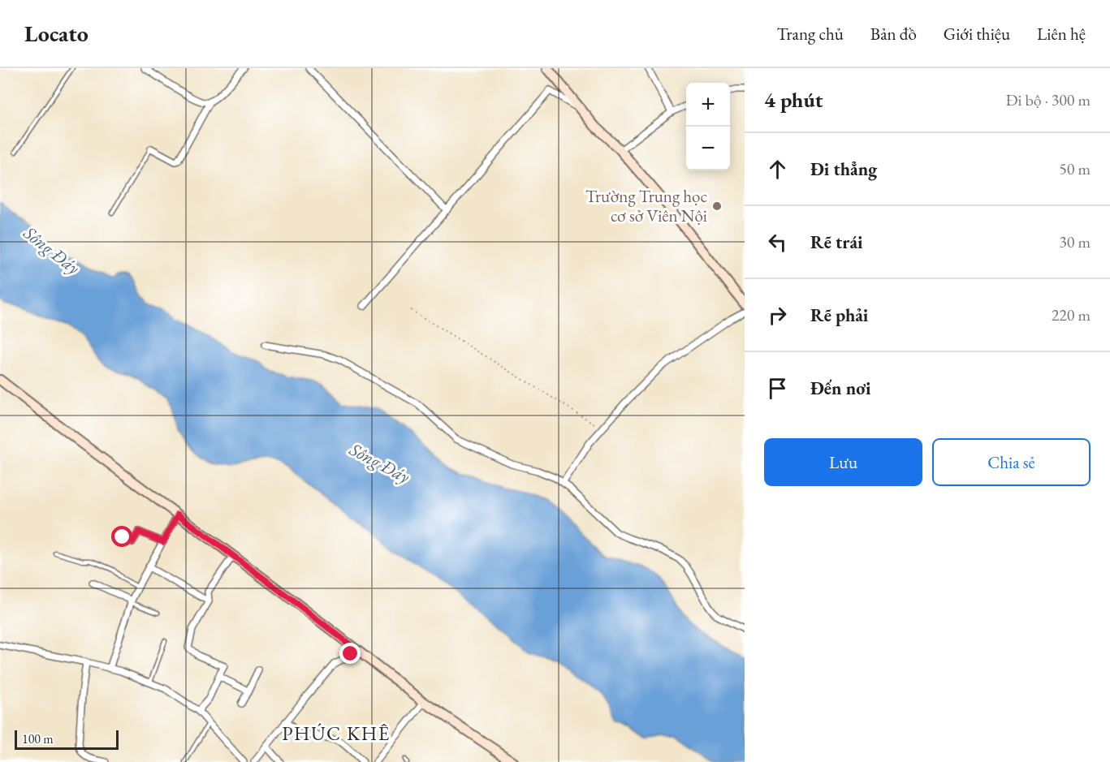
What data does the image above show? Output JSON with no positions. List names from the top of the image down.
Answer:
{
  "districts": ["PHÚC KHÊ"],
  "water": ["Sông Đáy"],
  "places": ["Trường Trung học cơ sở Viên Nội"],
  "scale_bar": "100 m",
  "page": {
    "header": "Locato",
    "nav": [
      "Trang chủ",
      "Bản đồ",
      "Giới thiệu",
      "Liên hệ"
    ],
    "heading": ["4 phút", "Đi bộ · 300 m"],
    "map_buttons": ["+", "−"],
    "list": [
      ["Đi thẳng", "50 m"],
      ["Rẽ trái", "30 m"],
      ["Rẽ phải", "220 m"],
      "Đến nơi"
    ],
    "buttons": ["Lưu", "Chia sẻ"],
    "scale": "100 m"
  }
}
